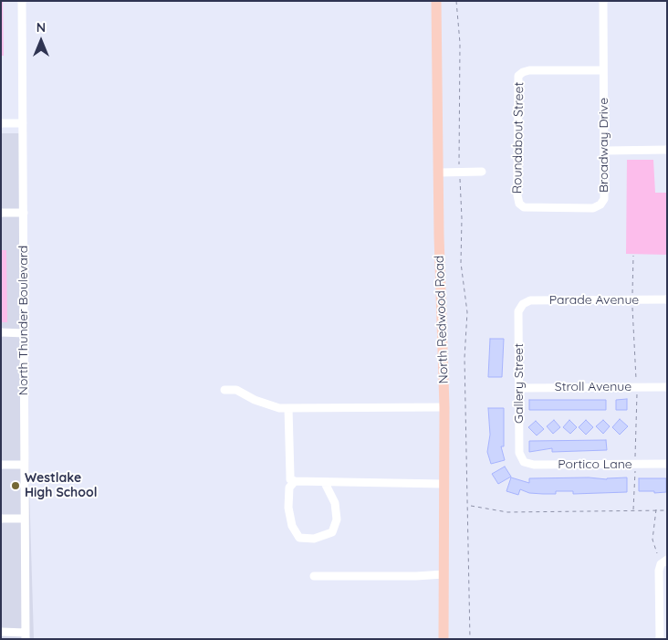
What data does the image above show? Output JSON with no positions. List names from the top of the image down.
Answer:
{
  "streets": {
    "main road": ["North Redwood Road"],
    "street": [
      "Roundabout Street",
      "Broadway Drive",
      "Parade Avenue",
      "North Thunder Boulevard",
      "Gallery Street",
      "Stroll Avenue",
      "Portico Lane"
    ]
  },
  "crossings": [
    ["Roundabout Street", "Broadway Drive"],
    ["Parade Avenue", "Gallery Street"],
    ["Gallery Street", "Stroll Avenue"],
    ["Gallery Street", "Portico Lane"]
  ],
  "places": ["Westlake High School"],
  "north": "top"
}
